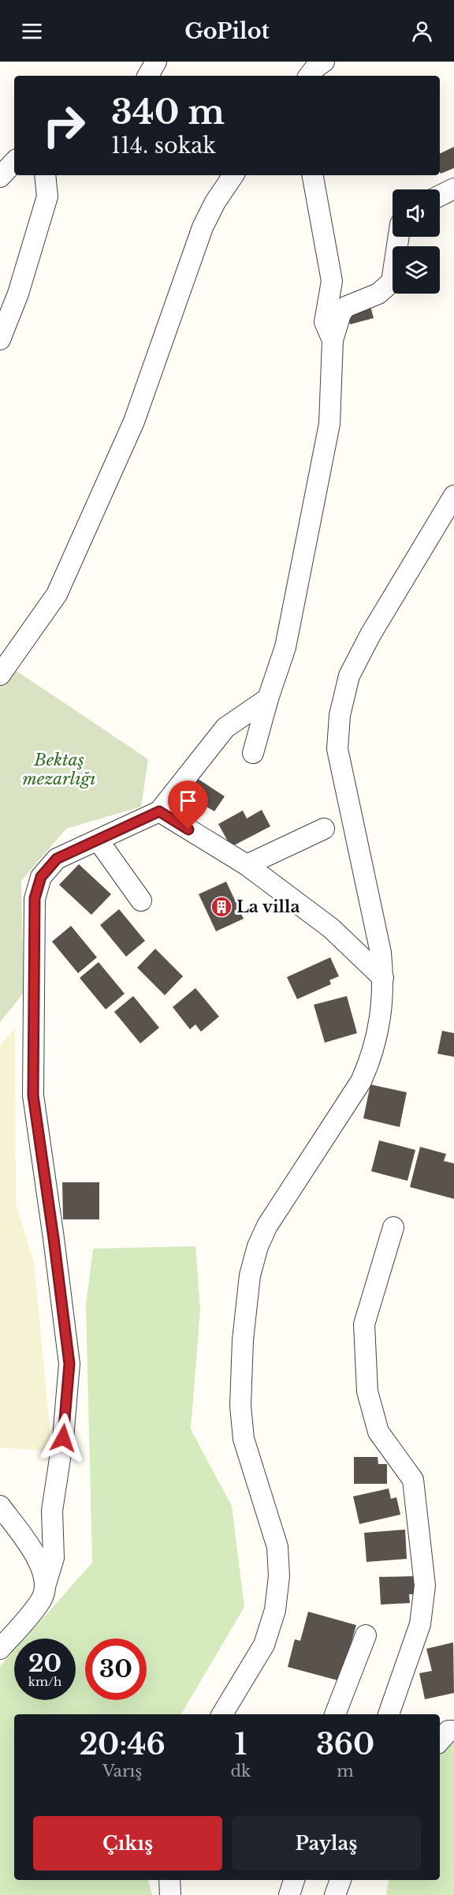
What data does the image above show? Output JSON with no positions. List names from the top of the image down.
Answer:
{
  "parks": ["Bektaş mezarlığı"],
  "places": {
    "building": ["La villa"]
  },
  "page": {
    "header": "GoPilot",
    "turn": ["340 m", "114. sokak"],
    "speed": "20 km/h",
    "limit": "30",
    "eta": [
      "20:46",
      "Varış",
      "1",
      "dk",
      "360",
      "m"
    ],
    "buttons": ["Çıkış", "Paylaş"]
  }
}
